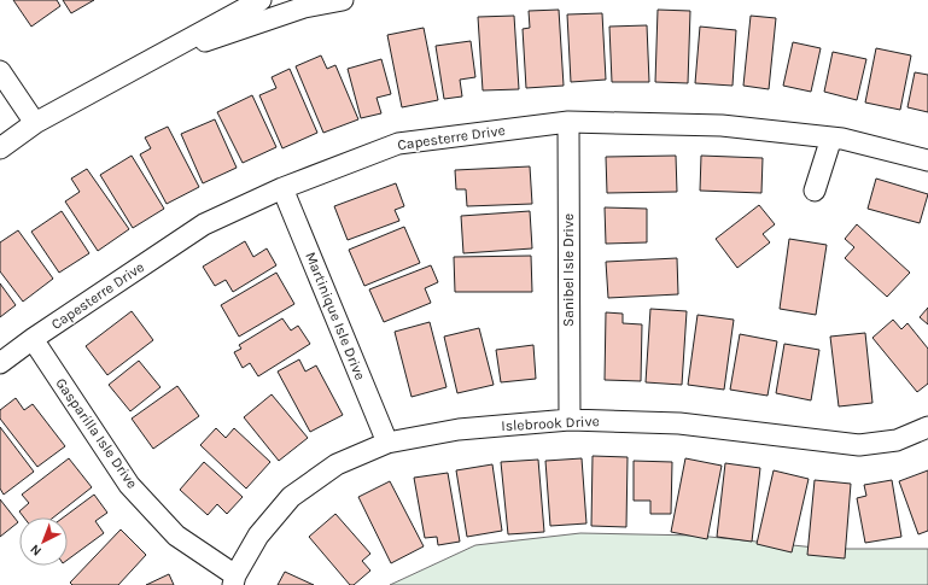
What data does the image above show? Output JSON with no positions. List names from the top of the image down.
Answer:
{
  "streets": {
    "street": [
      "Capesterre Drive",
      "Sanibel Isle Drive",
      "Martinique Isle Drive",
      "Islebrook Drive",
      "Gasparilla Isle Drive"
    ]
  },
  "crossings": [
    ["Capesterre Drive", "Sanibel Isle Drive"],
    ["Capesterre Drive", "Martinique Isle Drive"],
    ["Capesterre Drive", "Gasparilla Isle Drive"],
    ["Sanibel Isle Drive", "Islebrook Drive"],
    ["Martinique Isle Drive", "Islebrook Drive"],
    ["Islebrook Drive", "Gasparilla Isle Drive"]
  ],
  "north": "bottom left"
}
